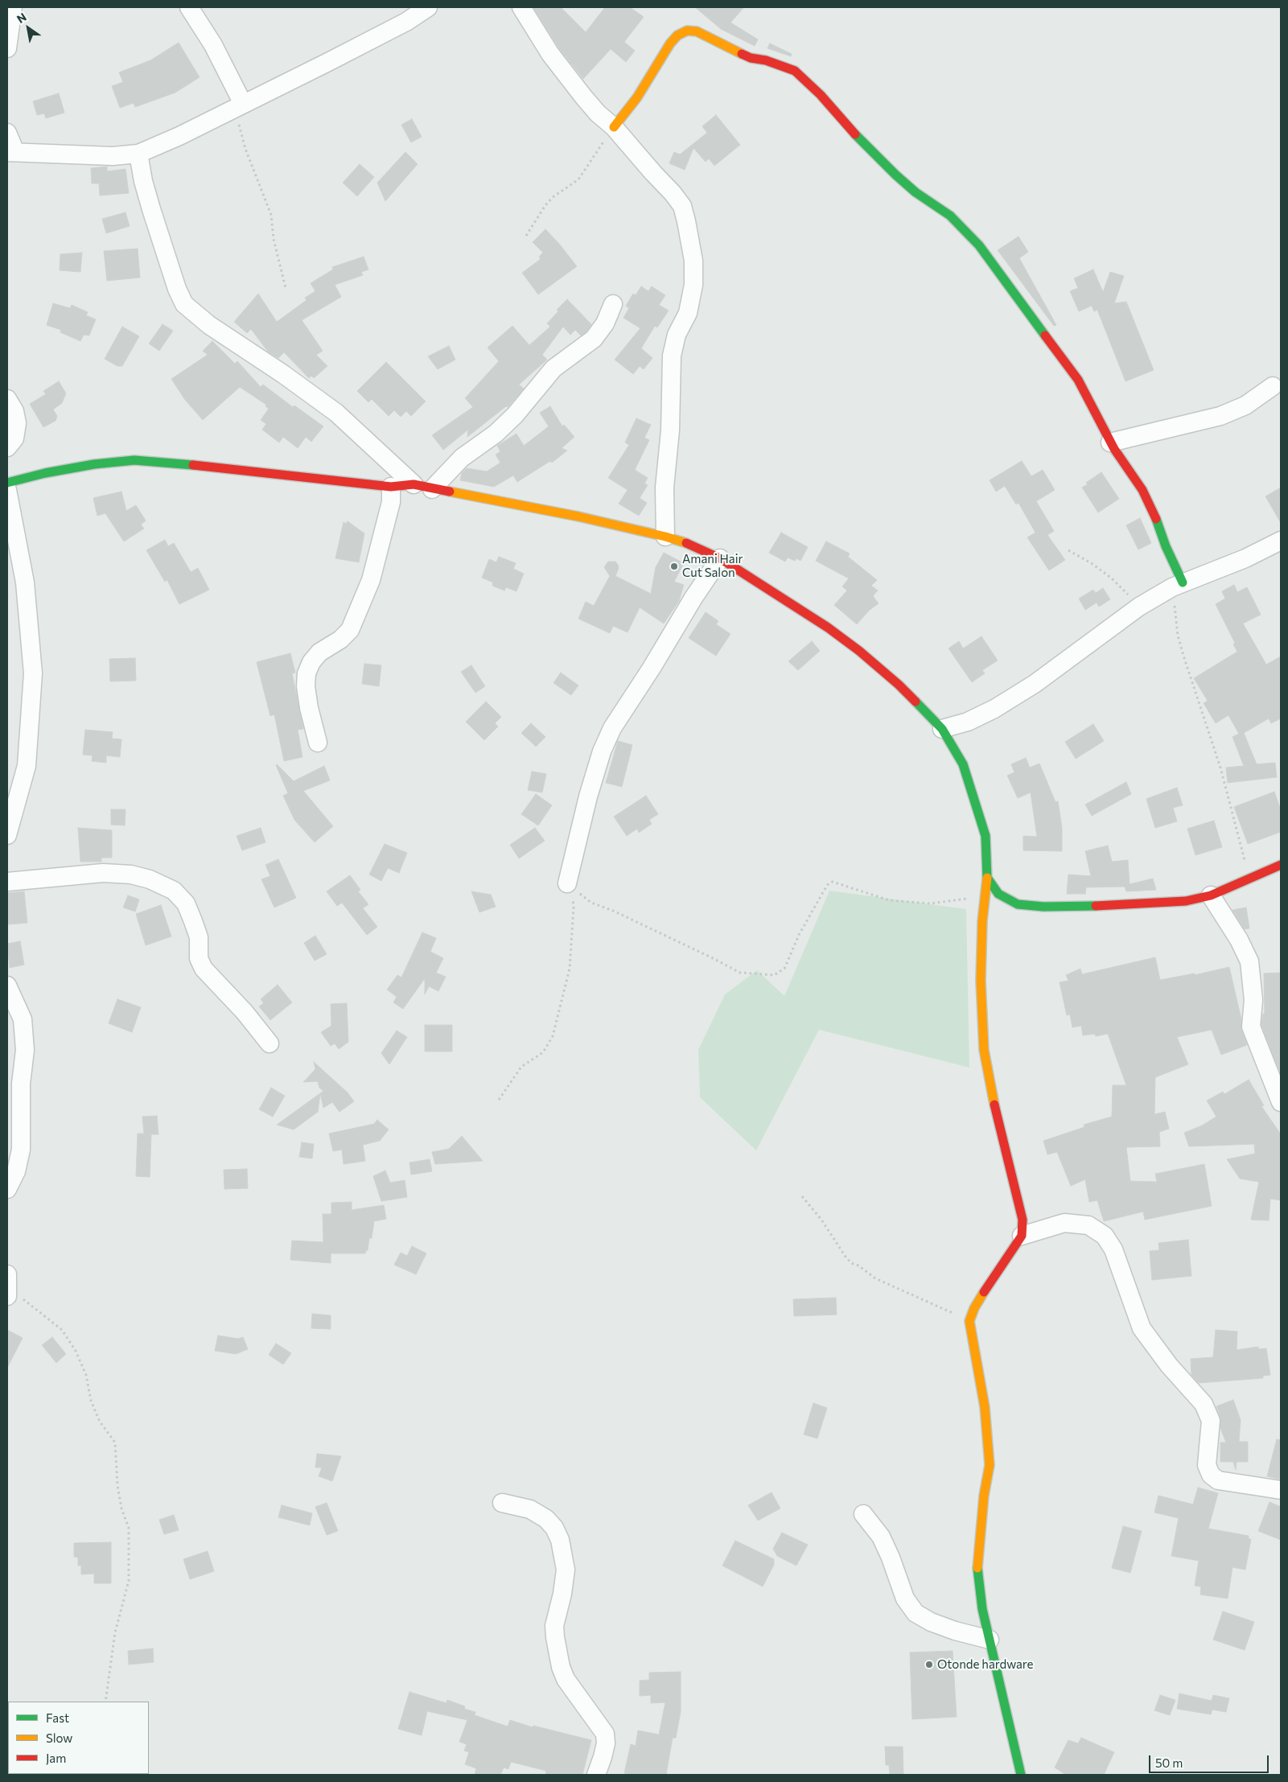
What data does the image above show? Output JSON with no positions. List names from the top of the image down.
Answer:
{
  "places": ["Amani Hair Cut Salon", "Otonde hardware"],
  "legend": ["Fast", "Slow", "Jam"],
  "scale_bar": "50 m",
  "north": "top left"
}
